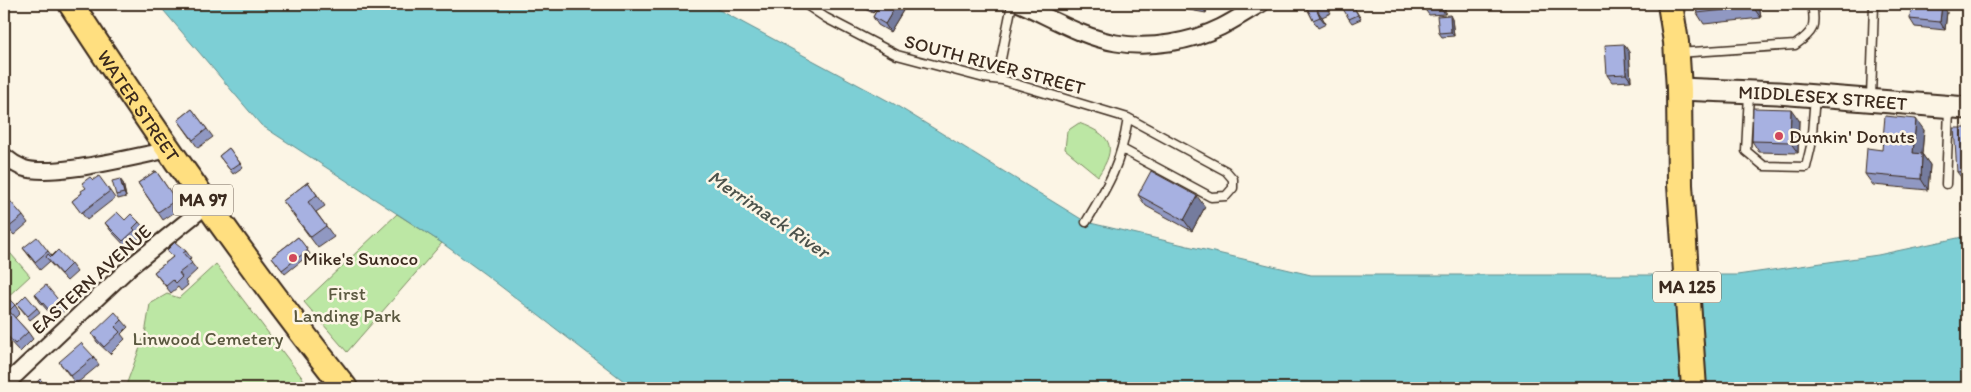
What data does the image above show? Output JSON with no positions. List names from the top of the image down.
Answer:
{
  "streets": {
    "main road": ["WATER STREET", "MA 97", "MA 125"],
    "street": ["MIDDLESEX STREET", "EASTERN AVENUE"],
    "lane": ["SOUTH RIVER STREET"]
  },
  "crossings": [
    ["MIDDLESEX STREET", "MA 125"],
    ["WATER STREET", "EASTERN AVENUE"]
  ],
  "water": ["Merrimack River"],
  "parks": ["First Landing Park", "Linwood Cemetery"],
  "places": ["Dunkin' Donuts", "Mike's Sunoco"]
}
